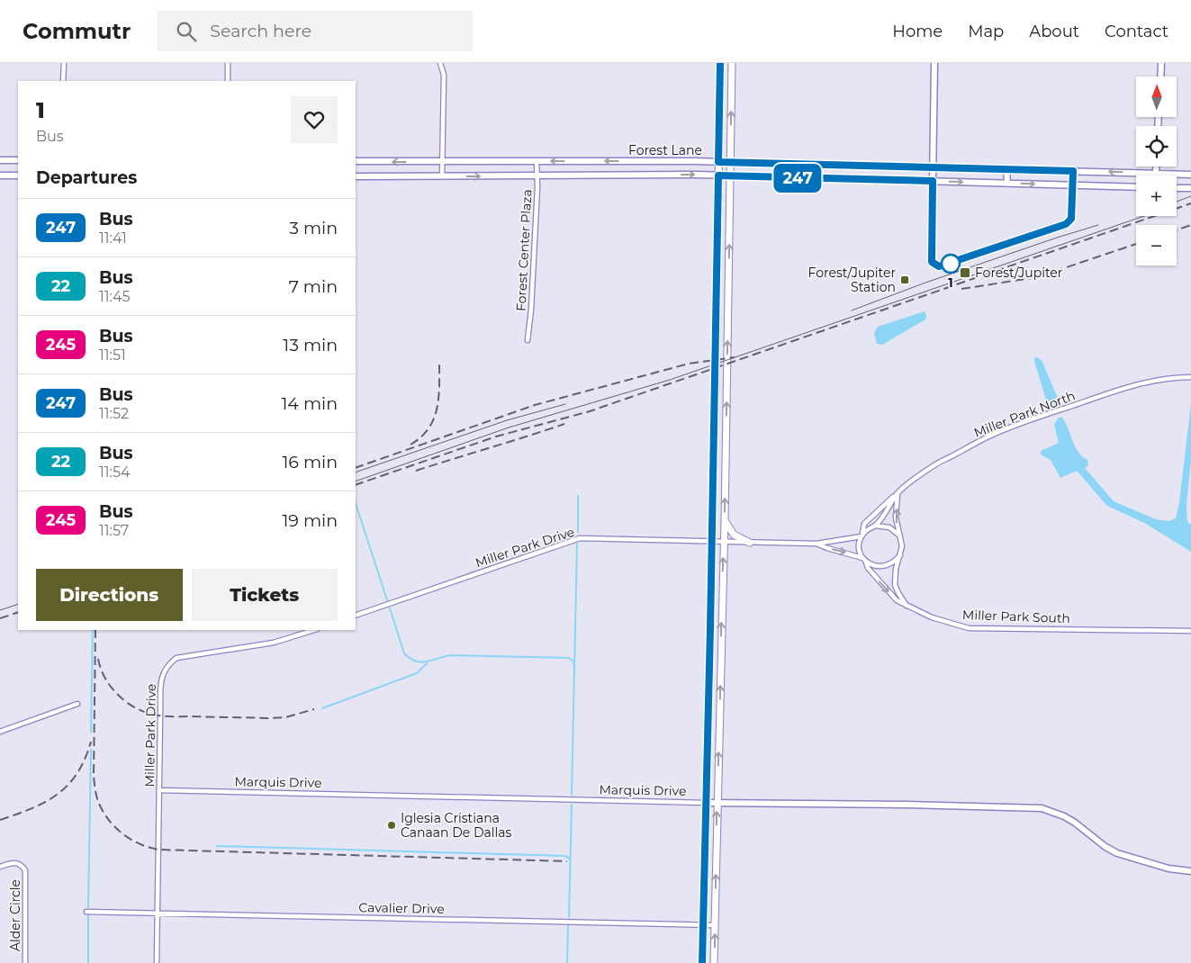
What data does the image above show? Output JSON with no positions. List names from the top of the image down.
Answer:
{
  "streets": {
    "main road": ["Forest Lane", "Marquis Drive"],
    "street": [
      "Forest Center Plaza",
      "Miller Park North",
      "Miller Park Drive",
      "Miller Park South",
      "Cavalier Drive",
      "Alder Circle"
    ]
  },
  "crossings": [
    ["Forest Lane", "Forest Center Plaza"],
    ["Miller Park North", "Miller Park Drive"],
    ["Miller Park North", "Miller Park South"],
    ["Miller Park Drive", "Marquis Drive"],
    ["Miller Park Drive", "Cavalier Drive"]
  ],
  "places": {
    "other": ["1", "Iglesia Cristiana Canaan De Dallas"],
    "transit": ["Forest/Jupiter", "Forest/Jupiter Station"]
  },
  "lines": ["bus line 247"],
  "north": "top",
  "page": {
    "header": "Commutr",
    "search": "Search here",
    "nav": [
      "Home",
      "Map",
      "About",
      "Contact"
    ],
    "on_map": "247",
    "map_buttons": ["+", "−"],
    "heading": [
      ["1", "Bus"],
      "Departures"
    ],
    "list": [
      {
        "mark": "247",
        "name": "Bus",
        "note": "11:41",
        "value": "3 min"
      },
      {
        "mark": "22",
        "name": "Bus",
        "note": "11:45",
        "value": "7 min"
      },
      {
        "mark": "245",
        "name": "Bus",
        "note": "11:51",
        "value": "13 min"
      },
      {
        "mark": "247",
        "name": "Bus",
        "note": "11:52",
        "value": "14 min"
      },
      {
        "mark": "22",
        "name": "Bus",
        "note": "11:54",
        "value": "16 min"
      },
      {
        "mark": "245",
        "name": "Bus",
        "note": "11:57",
        "value": "19 min"
      }
    ],
    "buttons": ["Directions", "Tickets"]
  }
}
